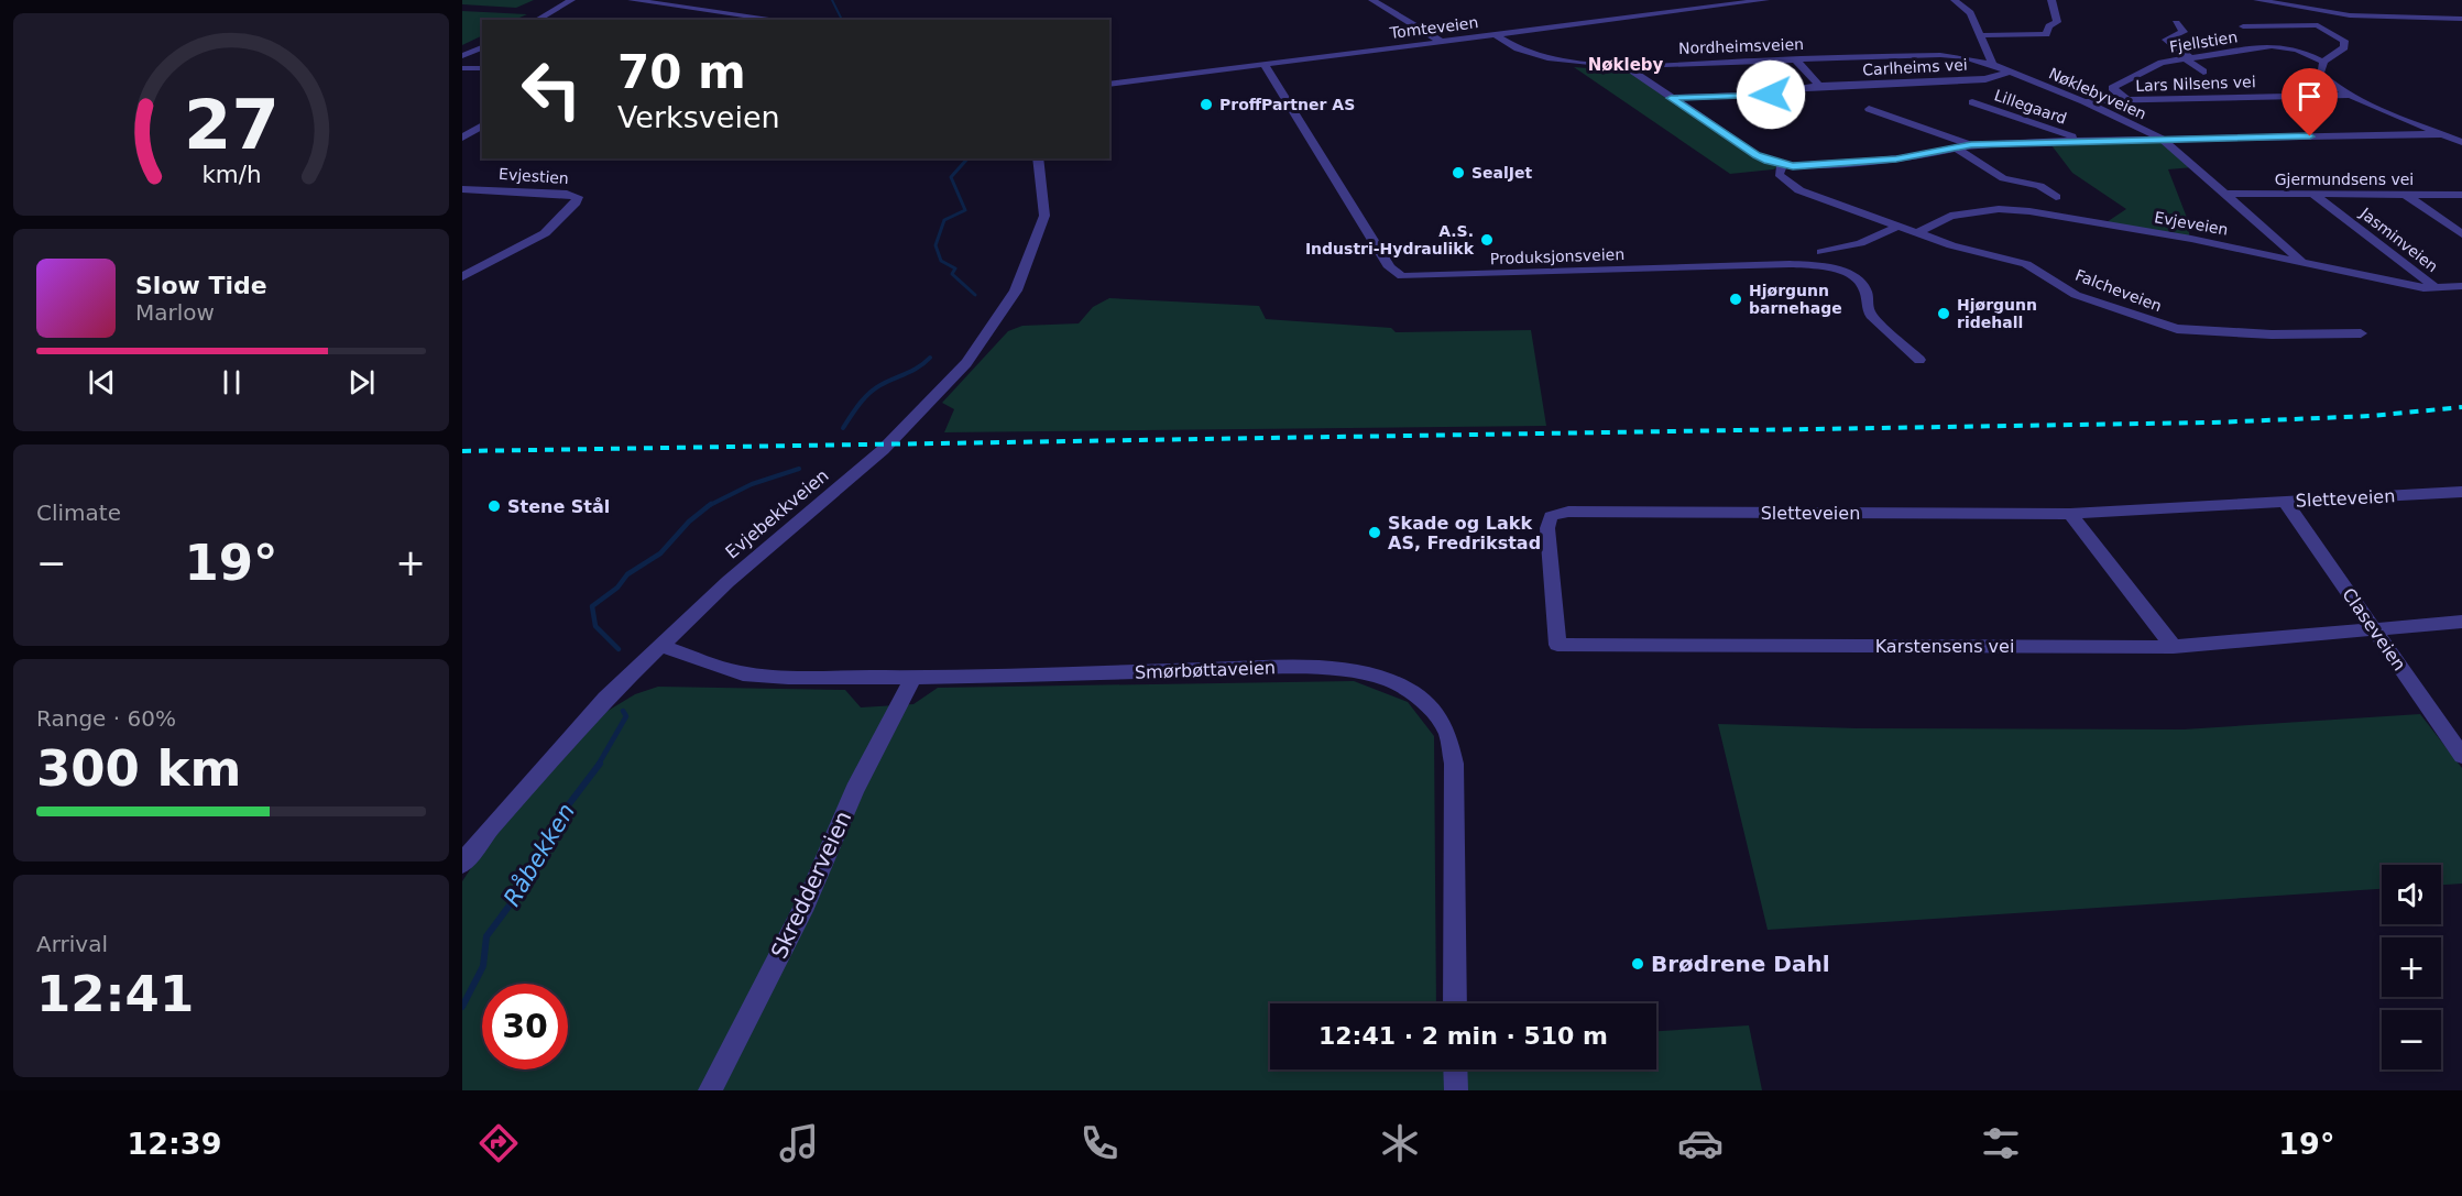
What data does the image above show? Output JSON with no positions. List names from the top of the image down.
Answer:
{
  "streets": {
    "street": [
      "Tomteveien",
      "Fjellstien",
      "Nordheimsveien",
      "Carlheims vei",
      "Lars Nilsens vei",
      "Nøklebyveien",
      "Lillegaard",
      "Evjestien",
      "Gjermundsens vei",
      "Evjeveien",
      "Jasminveien",
      "Produksjonsveien",
      "Falcheveien",
      "Sletteveien",
      "Evjebekkveien",
      "Claseveien",
      "Karstensens vei",
      "Smørbøttaveien",
      "Skredderveien"
    ]
  },
  "crossings": [
    ["Tomteveien", "Nordheimsveien"],
    ["Tomteveien", "Produksjonsveien"],
    ["Fjellstien", "Lars Nilsens vei"],
    ["Nordheimsveien", "Nøklebyveien"],
    ["Carlheims vei", "Nøklebyveien"],
    ["Lars Nilsens vei", "Nøklebyveien"],
    ["Nøklebyveien", "Lillegaard"],
    ["Nøklebyveien", "Gjermundsens vei"],
    ["Nøklebyveien", "Evjeveien"],
    ["Lillegaard", "Falcheveien"],
    ["Gjermundsens vei", "Jasminveien"],
    ["Evjeveien", "Jasminveien"],
    ["Evjeveien", "Falcheveien"],
    ["Sletteveien", "Claseveien"],
    ["Sletteveien", "Karstensens vei"],
    ["Evjebekkveien", "Smørbøttaveien"],
    ["Claseveien", "Karstensens vei"],
    ["Smørbøttaveien", "Skredderveien"]
  ],
  "districts": ["Nøkleby"],
  "water": ["Råbekken"],
  "places": [
    "ProffPartner AS",
    "SealJet",
    "A.S. Industri-Hydraulikk",
    "Hjørgunn barnehage",
    "Hjørgunn ridehall",
    "Stene Stål",
    "Skade og Lakk AS, Fredrikstad",
    "Brødrene Dahl"
  ],
  "page": {
    "turn": ["70 m", "Verksveien"],
    "song": ["Slow Tide", "Marlow"],
    "tile": [
      "Climate",
      ["Range · 60%", "300 km"],
      ["Arrival", "12:41"]
    ],
    "heat": ["−", "19°", "+"],
    "map_buttons": ["+", "−"],
    "limit": "30",
    "trip": "12:41 · 2 min · 510 m",
    "tabs": ["12:39", "19°"],
    "gauge": ["27", "km/h"]
  }
}
